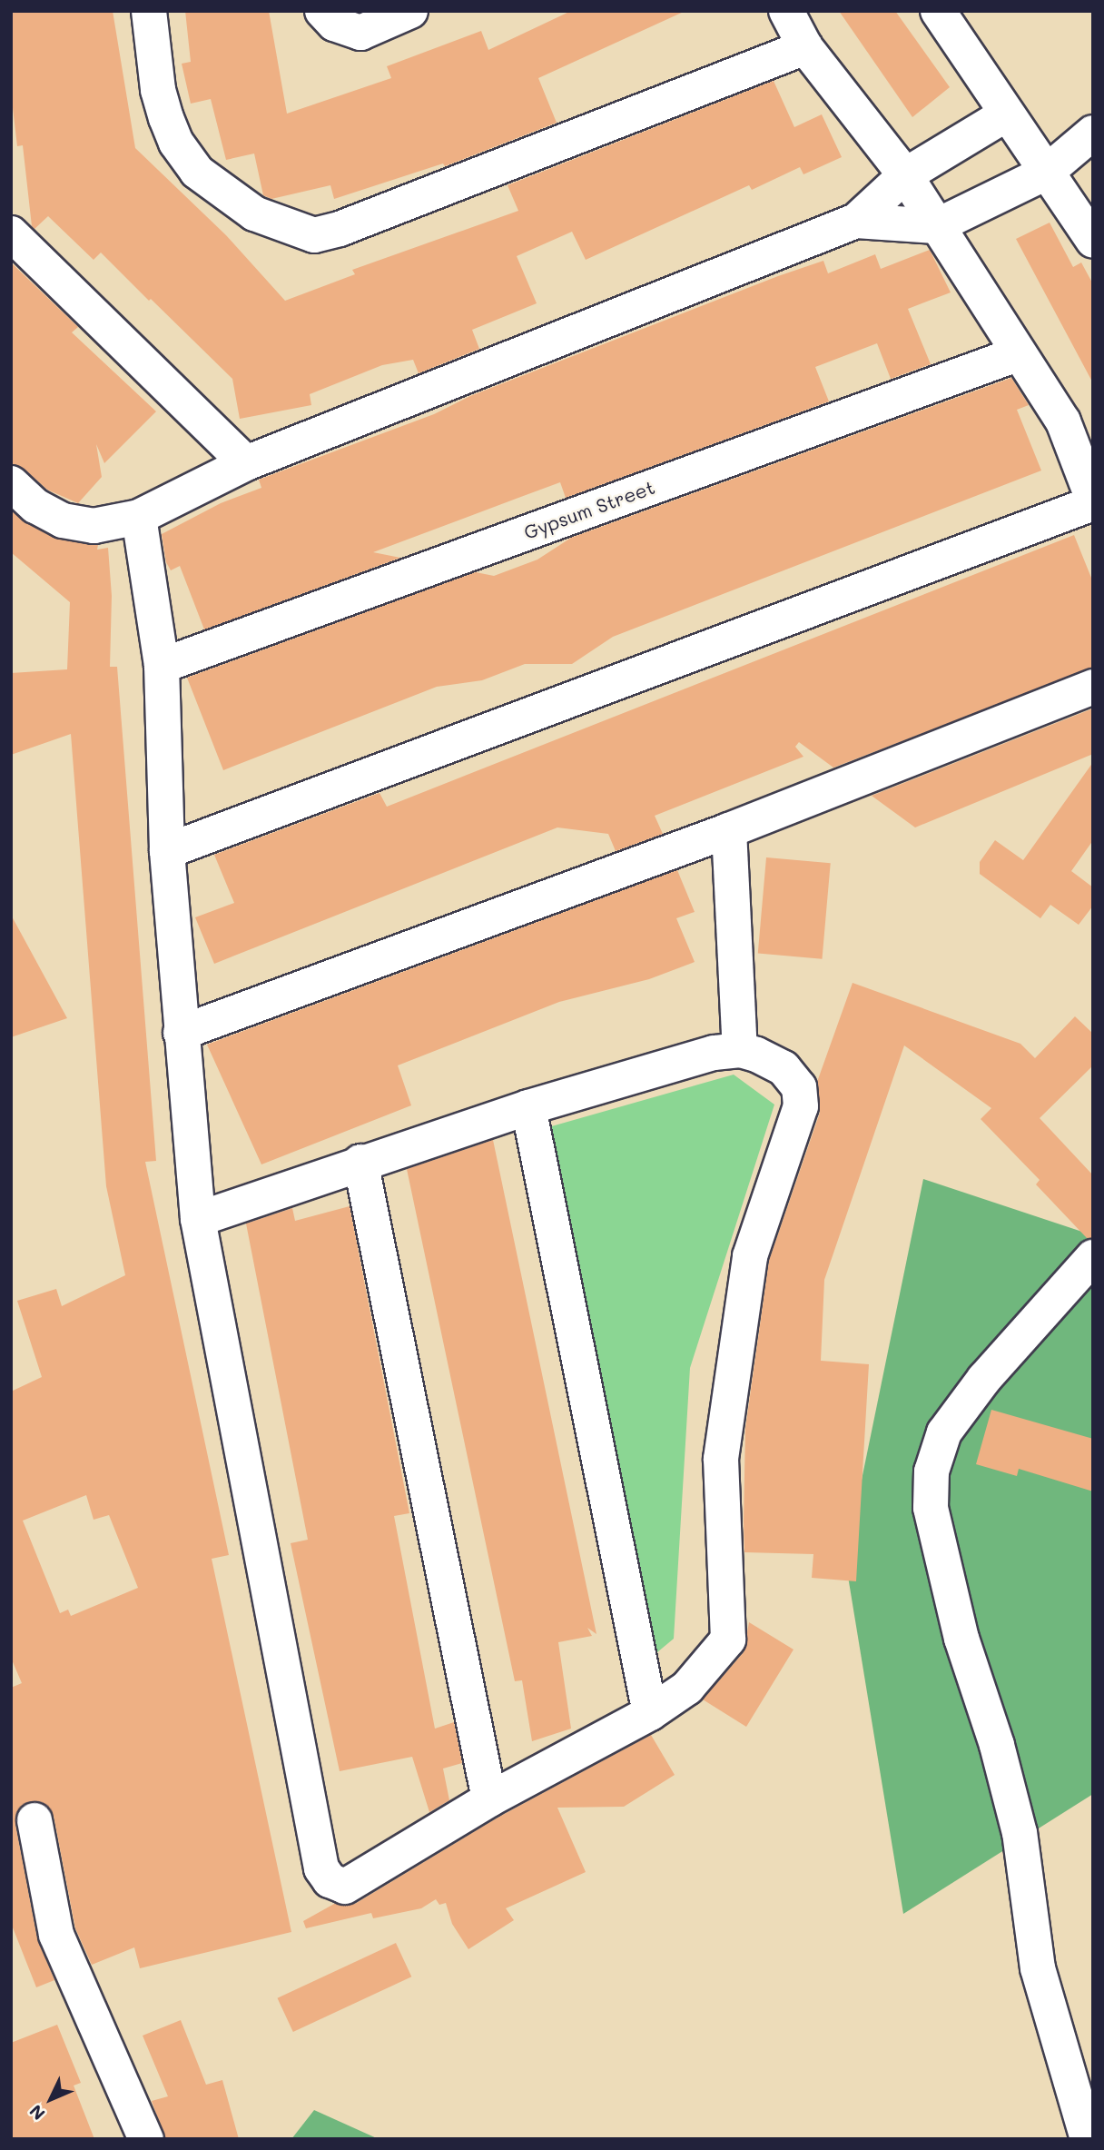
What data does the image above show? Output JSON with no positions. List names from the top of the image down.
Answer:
{
  "streets": {
    "street": ["Gypsum Street"]
  },
  "north": "bottom left"
}
